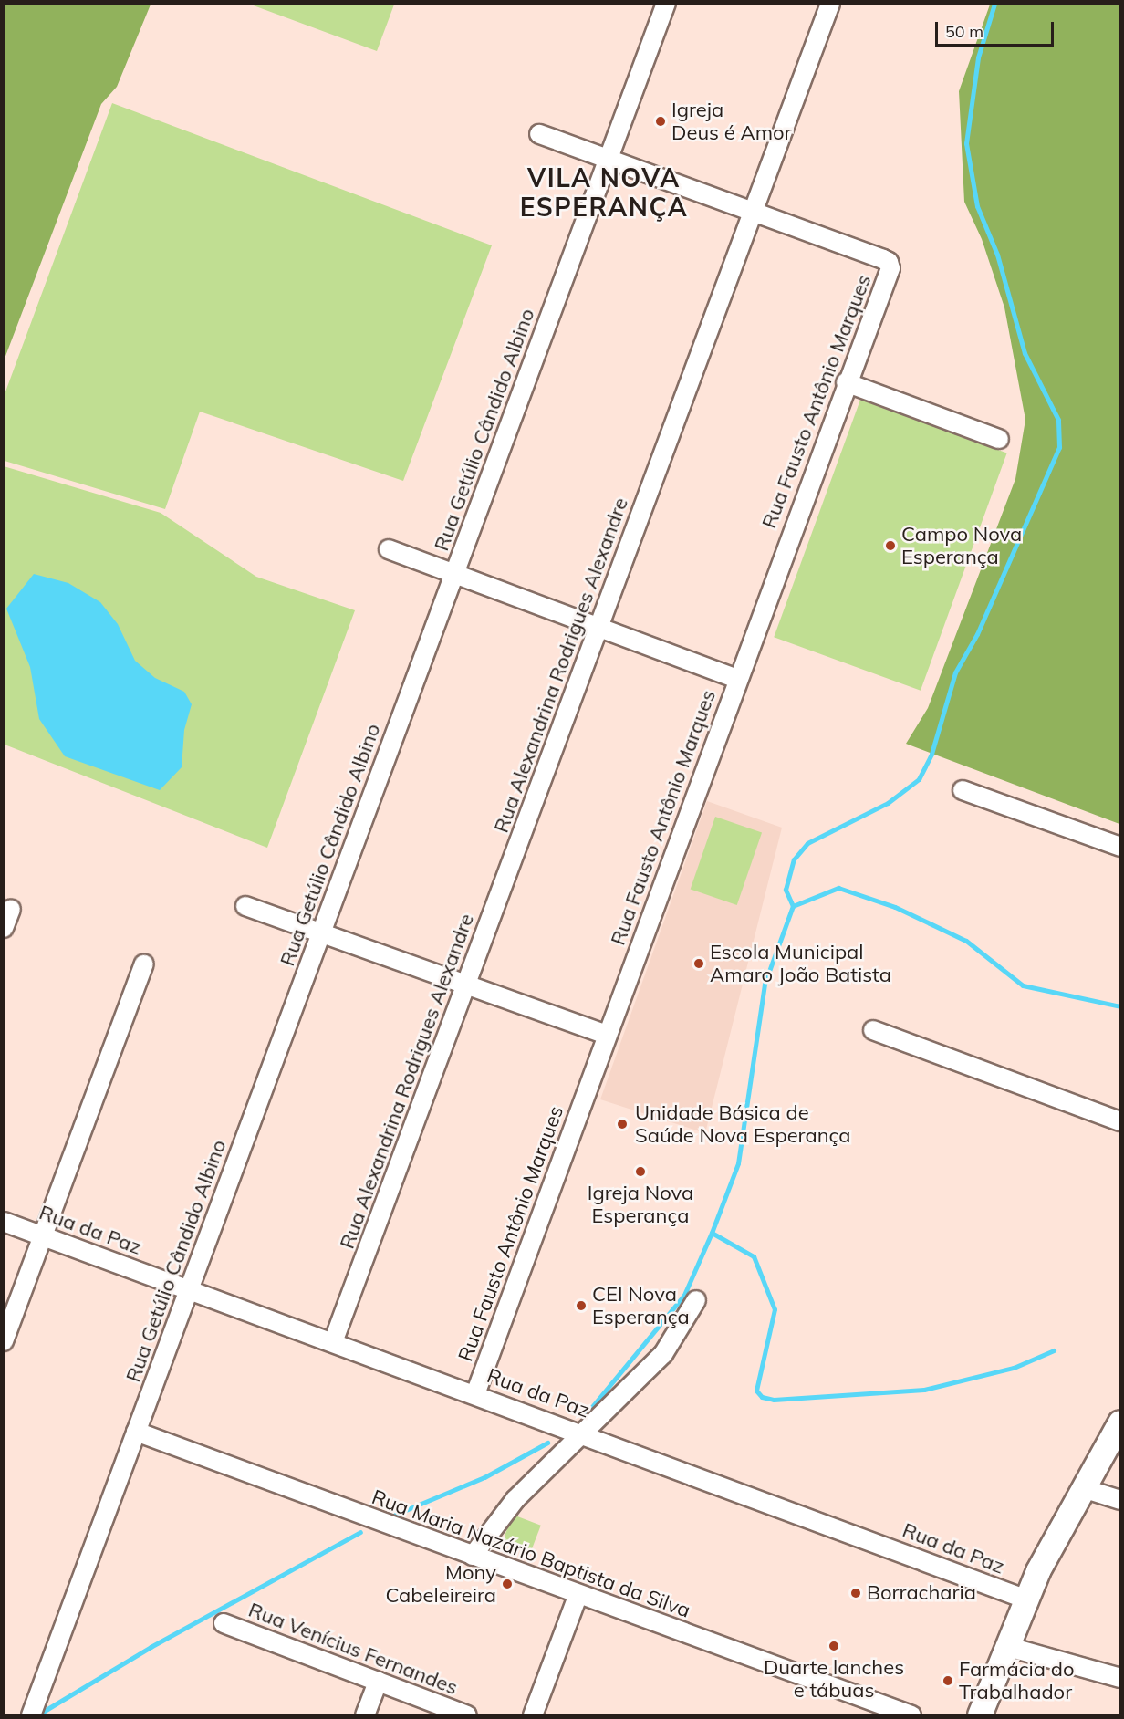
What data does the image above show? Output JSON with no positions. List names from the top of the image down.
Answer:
{
  "streets": {
    "street": [
      "Rua Fausto Antônio Marques",
      "Rua Getúlio Cândido Albino",
      "Rua Alexandrina Rodrigues Alexandre",
      "Rua da Paz",
      "Rua Maria Nazário Baptista da Silva",
      "Rua Venícius Fernandes"
    ]
  },
  "crossings": [
    ["Rua Fausto Antônio Marques", "Rua Alexandrina Rodrigues Alexandre"],
    ["Rua Fausto Antônio Marques", "Rua da Paz"],
    ["Rua Getúlio Cândido Albino", "Rua da Paz"],
    ["Rua Getúlio Cândido Albino", "Rua Maria Nazário Baptista da Silva"],
    ["Rua Alexandrina Rodrigues Alexandre", "Rua da Paz"]
  ],
  "districts": ["VILA NOVA ESPERANÇA"],
  "places": [
    "Igreja Deus é Amor",
    "Campo Nova Esperança",
    "Escola Municipal Amaro João Batista",
    "Unidade Básica de Saúde Nova Esperança",
    "Igreja Nova Esperança",
    "CEI Nova Esperança",
    "Mony Cabeleireira",
    "Borracharia",
    "Duarte lanches e tábuas",
    "Farmácia do Trabalhador"
  ],
  "scale_bar": "50 m"
}
